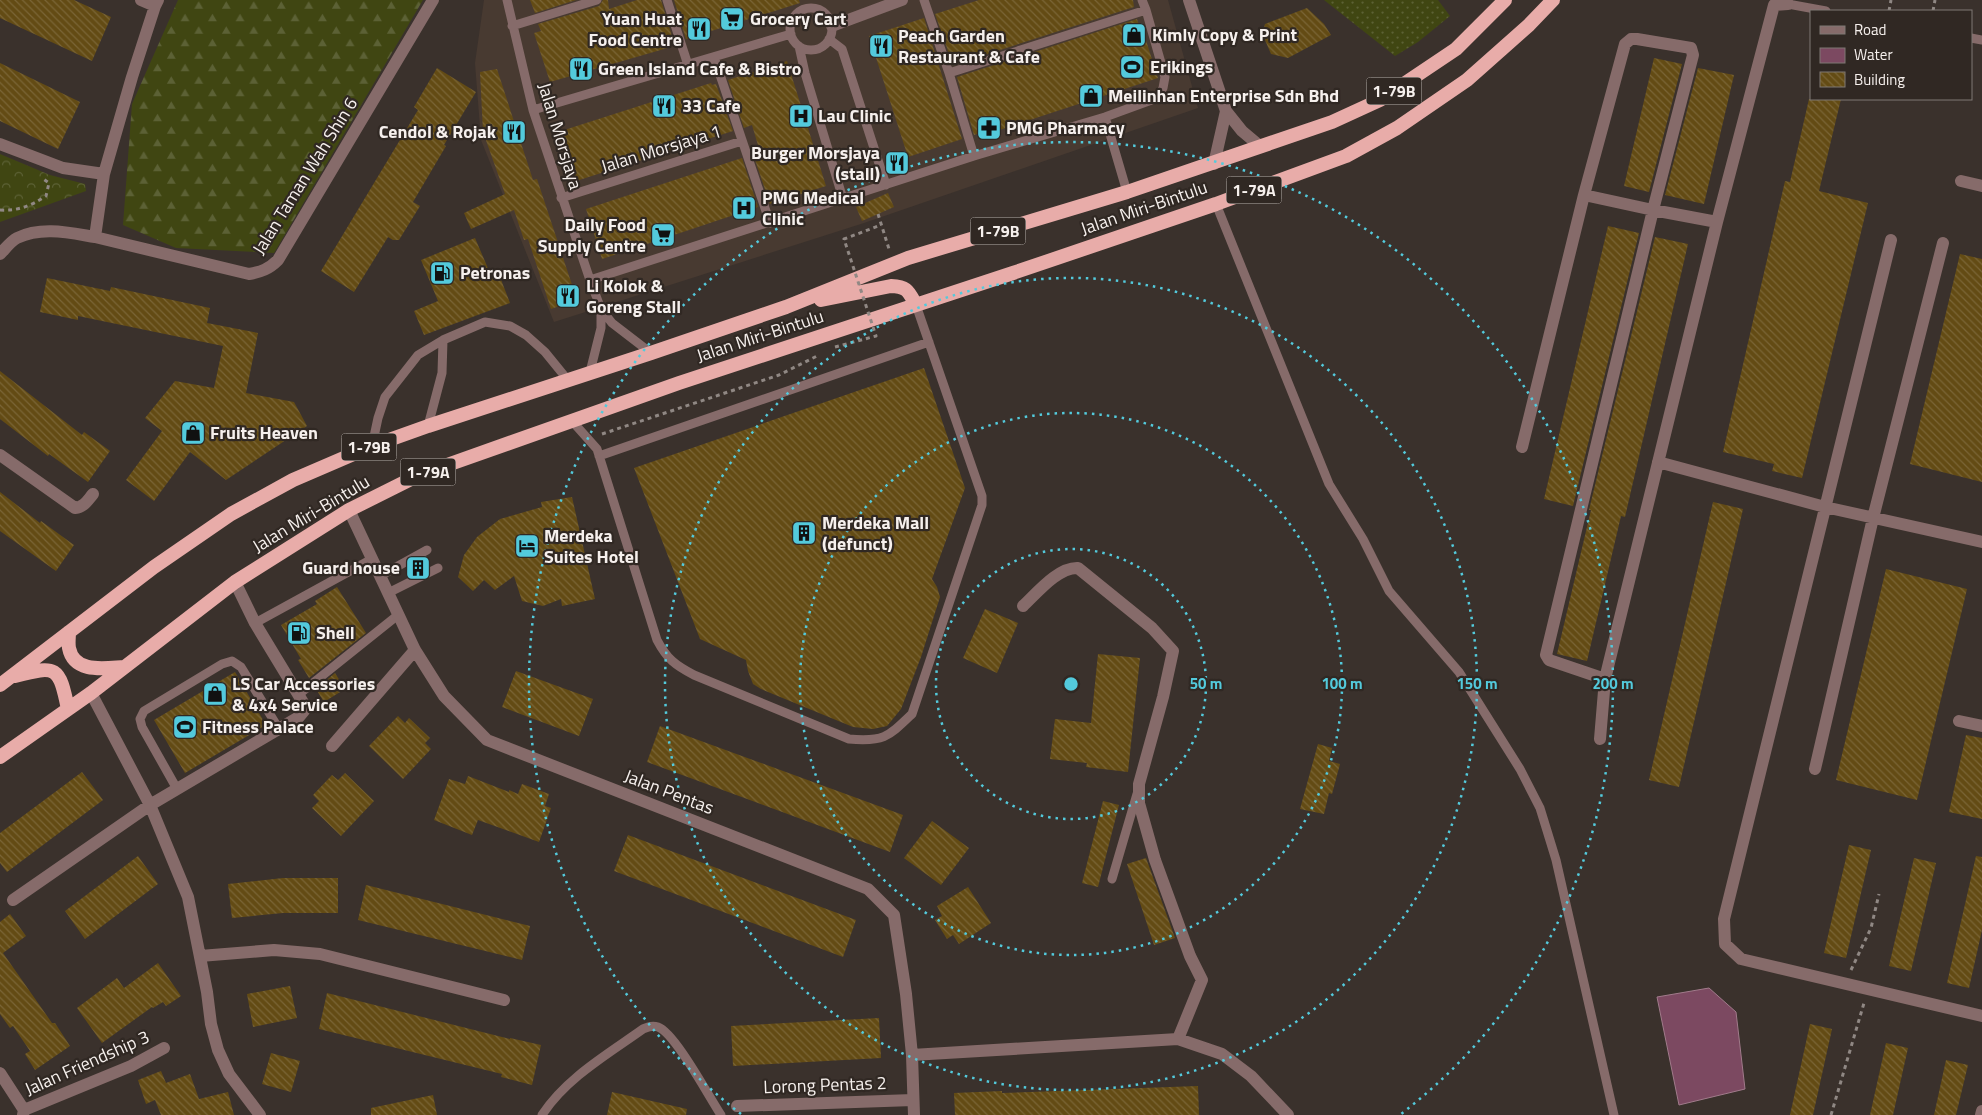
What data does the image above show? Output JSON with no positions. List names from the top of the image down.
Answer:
{
  "streets": {
    "highway": ["1-79B", "1-79A", "Jalan Miri-Bintulu"],
    "street": [
      "Jalan Taman Wah Shin 6",
      "Jalan Pentas",
      "Jalan Friendship 3",
      "Lorong Pentas 2"
    ],
    "lane": ["Jalan Morsjaya", "Jalan Morsjaya 1"]
  },
  "crossings": [
    ["Jalan Morsjaya", "Jalan Morsjaya 1"],
    ["Jalan Morsjaya", "Jalan Miri-Bintulu"],
    ["Jalan Miri-Bintulu", "Jalan Pentas"],
    ["Jalan Pentas", "Lorong Pentas 2"]
  ],
  "places": {
    "supermarket": ["Grocery Cart", "Daily Food Supply Centre"],
    "restaurant": [
      "Yuan Huat Food Centre",
      "Peach Garden Restaurant & Cafe",
      "Green Island Cafe & Bistro",
      "33 Cafe",
      "Cendol & Rojak",
      "Burger Morsjaya (stall)",
      "Li Kolok & Goreng Stall"
    ],
    "shop": [
      "Kimly Copy & Print",
      "Meilinhan Enterprise Sdn Bhd",
      "Fruits Heaven",
      "LS Car Accessories & 4x4 Service"
    ],
    "sports": ["Erikings", "Fitness Palace"],
    "hospital": ["Lau Clinic", "PMG Medical Clinic"],
    "pharmacy": ["PMG Pharmacy"],
    "fuel station": ["Petronas", "Shell"],
    "building": ["Merdeka Mall (defunct)", "Guard house"],
    "hotel": ["Merdeka Suites Hotel"]
  },
  "legend": ["Road", "Water", "Building"],
  "rings": [
    "50 m",
    "100 m",
    "150 m",
    "200 m"
  ]
}
